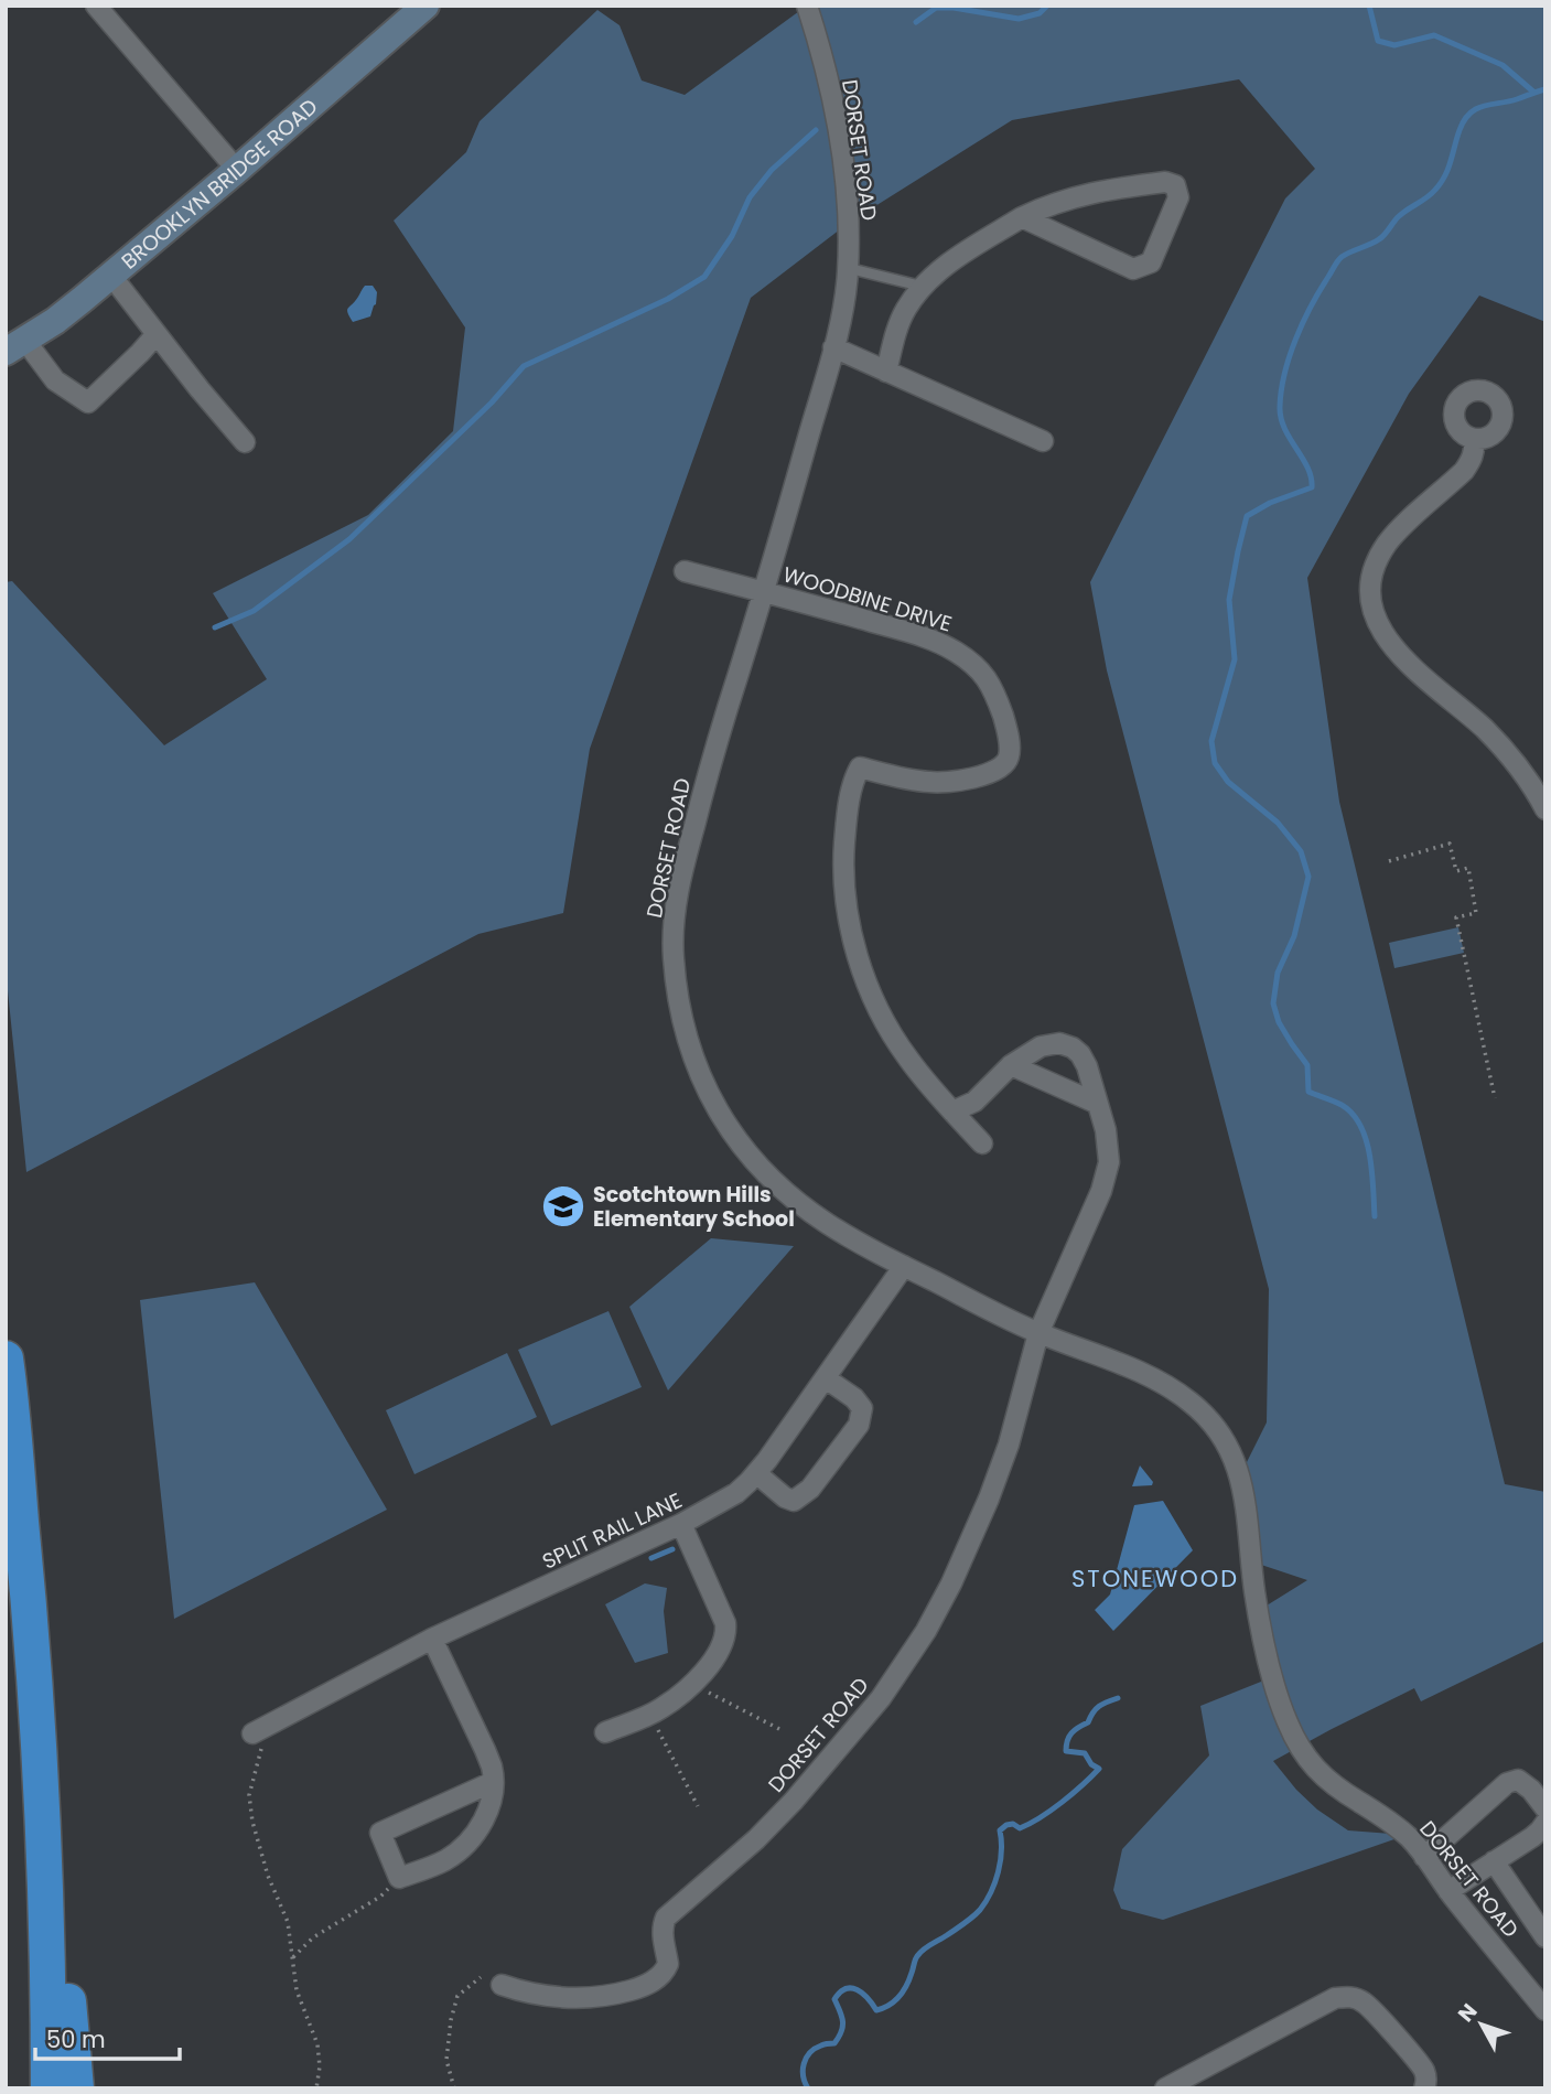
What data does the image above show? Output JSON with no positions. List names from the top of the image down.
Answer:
{
  "streets": {
    "street": [
      "DORSET ROAD",
      "BROOKLYN BRIDGE ROAD",
      "WOODBINE DRIVE",
      "SPLIT RAIL LANE"
    ]
  },
  "crossings": [
    ["DORSET ROAD", "WOODBINE DRIVE"],
    ["DORSET ROAD", "SPLIT RAIL LANE"]
  ],
  "districts": ["STONEWOOD"],
  "places": {
    "school or university": ["Scotchtown Hills Elementary School"]
  },
  "scale_bar": "50 m",
  "north": "top left"
}
